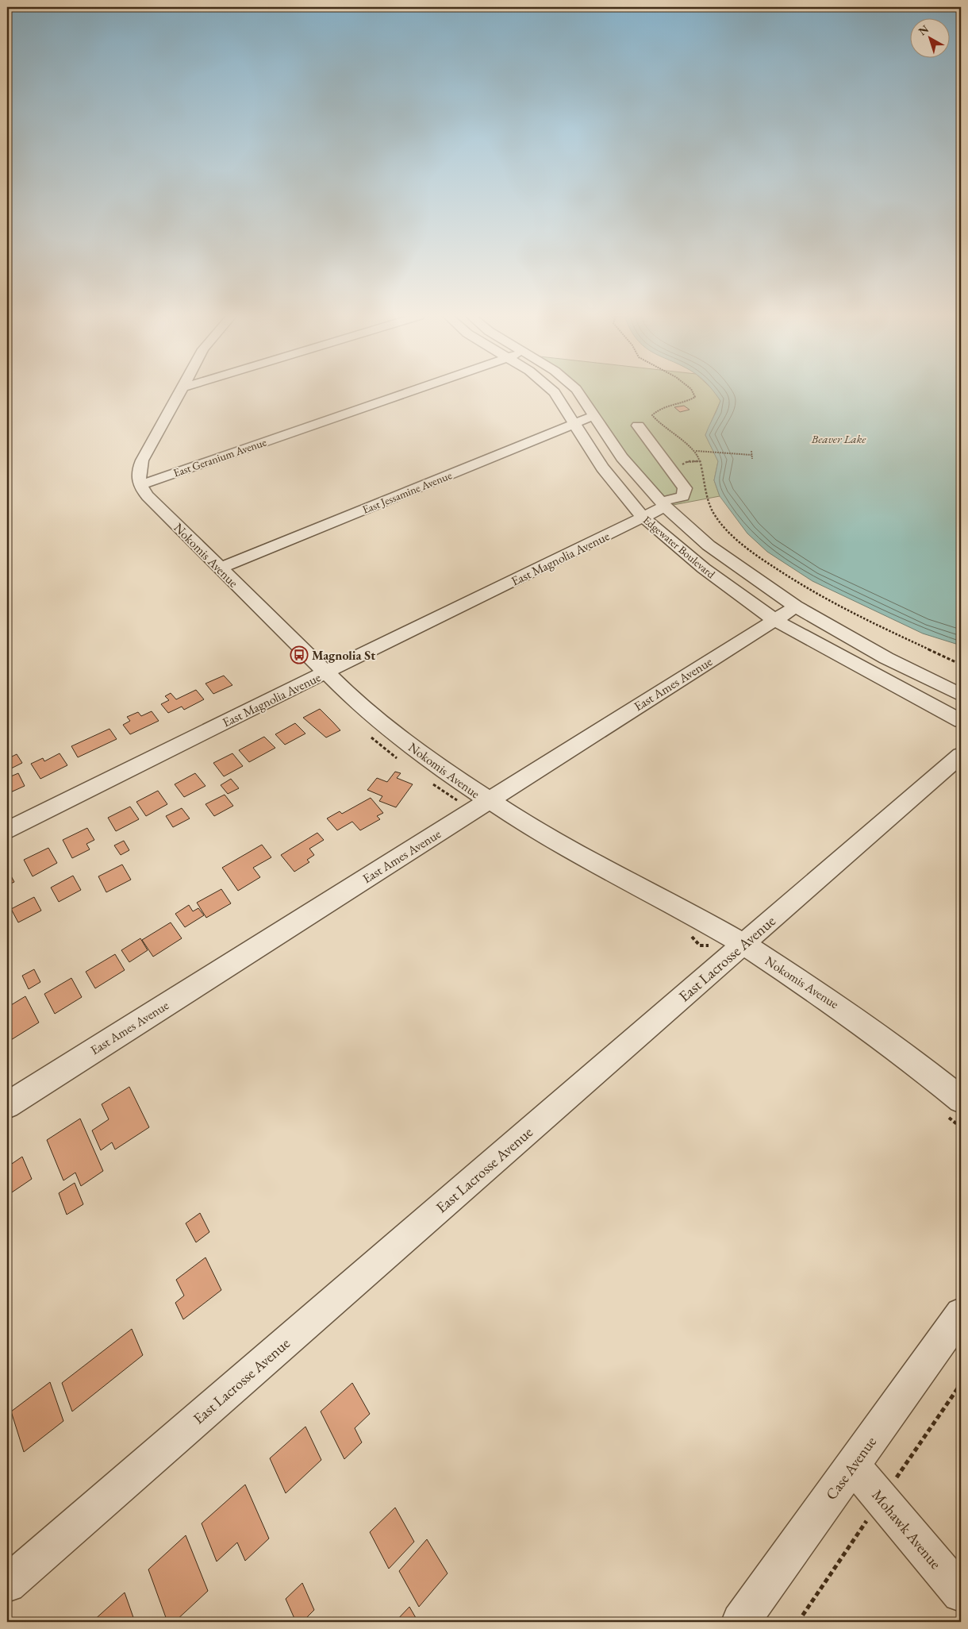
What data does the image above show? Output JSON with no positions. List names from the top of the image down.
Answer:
{
  "streets": {
    "street": [
      "East Geranium Avenue",
      "East Jessamine Avenue",
      "Edgewater Boulevard",
      "Nokomis Avenue",
      "East Magnolia Avenue",
      "East Ames Avenue",
      "East Lacrosse Avenue",
      "Case Avenue",
      "Mohawk Avenue"
    ]
  },
  "crossings": [
    ["East Geranium Avenue", "Nokomis Avenue"],
    ["East Jessamine Avenue", "Edgewater Boulevard"],
    ["East Jessamine Avenue", "Nokomis Avenue"],
    ["Edgewater Boulevard", "East Magnolia Avenue"],
    ["Edgewater Boulevard", "East Ames Avenue"],
    ["Nokomis Avenue", "East Magnolia Avenue"],
    ["Nokomis Avenue", "East Ames Avenue"],
    ["Nokomis Avenue", "East Lacrosse Avenue"],
    ["Case Avenue", "Mohawk Avenue"]
  ],
  "water": ["Beaver Lake"],
  "places": {
    "bus stop": ["Magnolia St"]
  },
  "north": "top left"
}
